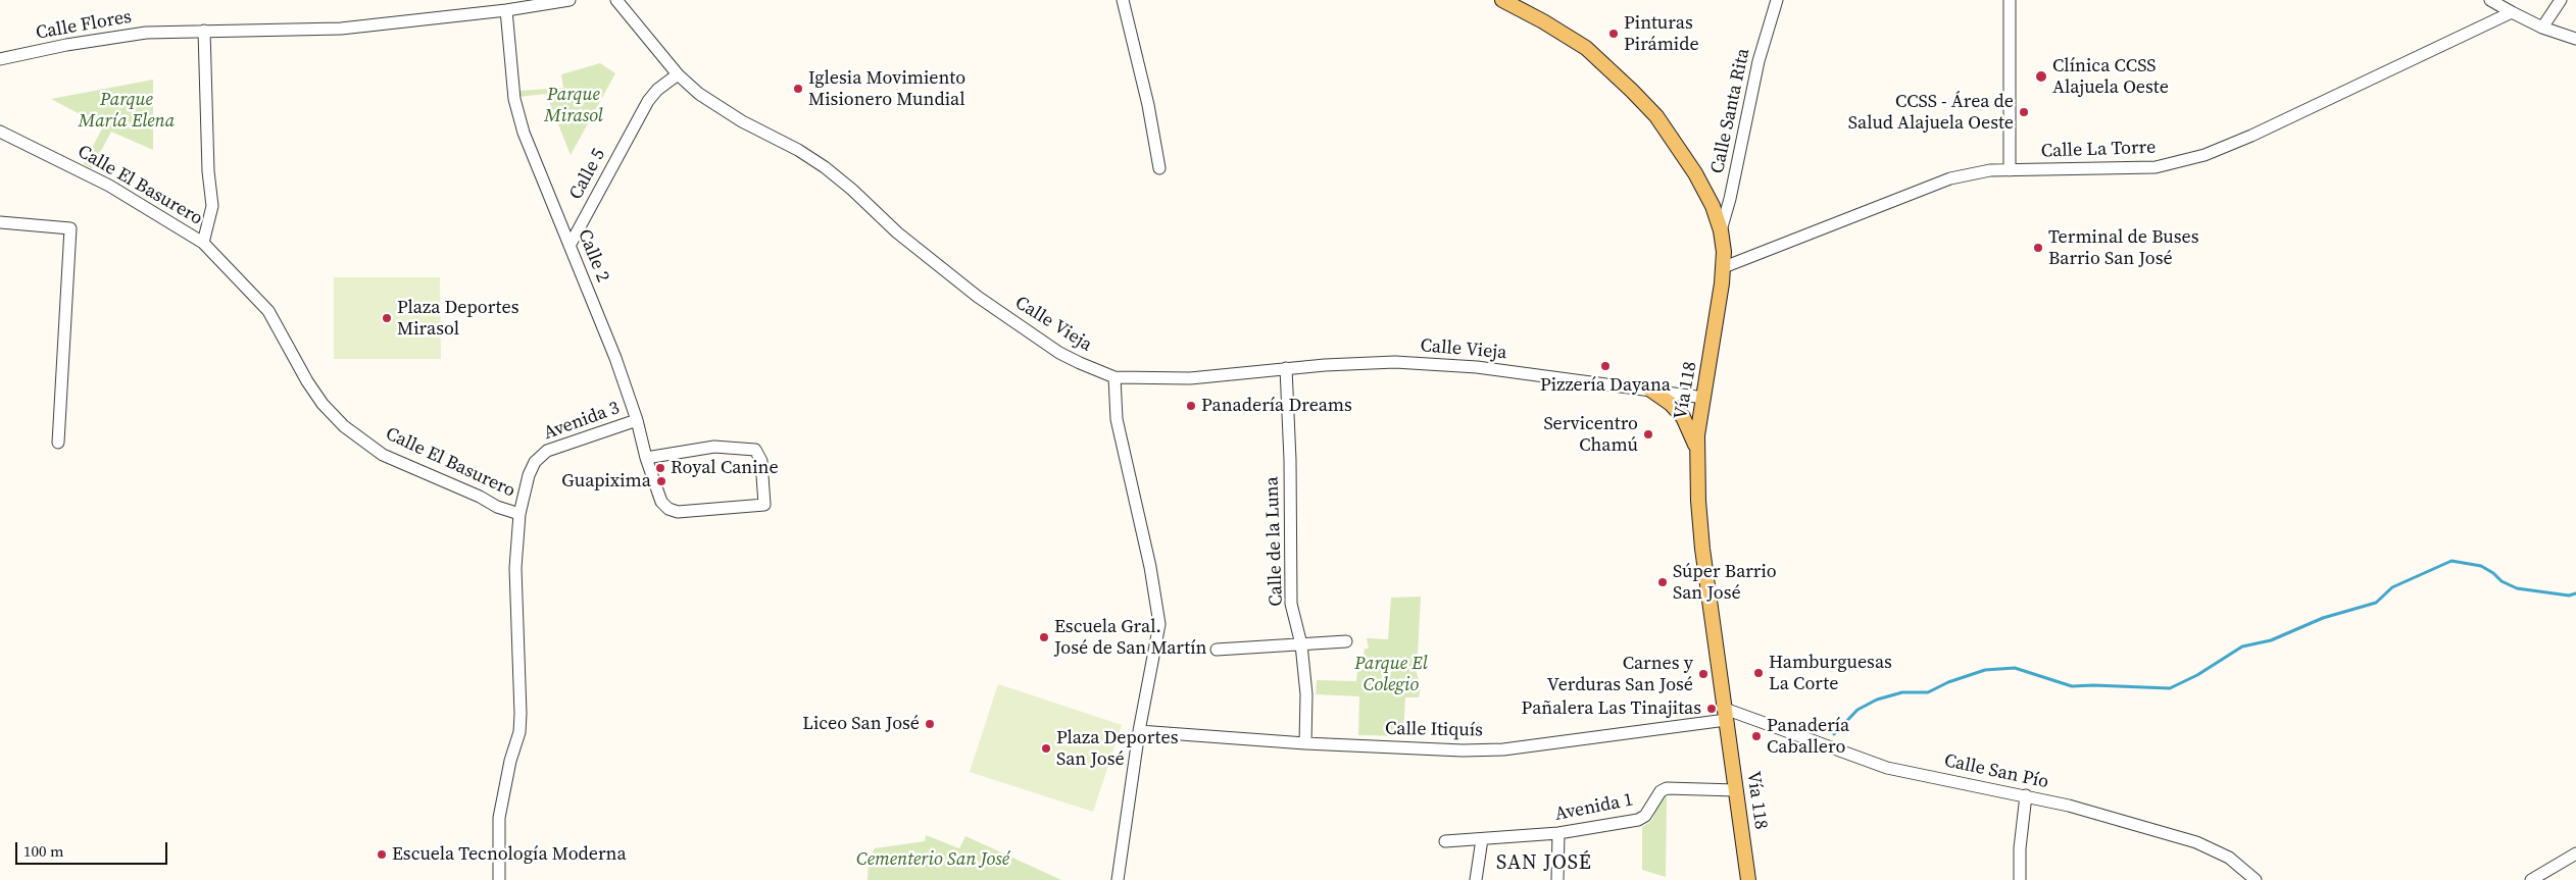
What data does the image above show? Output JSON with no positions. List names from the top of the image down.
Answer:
{
  "streets": {
    "main road": ["Vía 118"],
    "street": [
      "Calle Flores",
      "Calle Santa Rita",
      "Calle La Torre",
      "Calle 5",
      "Calle El Basurero",
      "Calle 2",
      "Calle Vieja",
      "Avenida 3",
      "Calle de la Luna",
      "Calle Itiquís",
      "Calle San Pío",
      "Avenida 1"
    ]
  },
  "crossings": [
    ["Calle Flores", "Calle 2"],
    ["Calle Santa Rita", "Vía 118"],
    ["Calle La Torre", "Vía 118"],
    ["Calle 5", "Calle 2"],
    ["Calle 5", "Calle Vieja"],
    ["Calle El Basurero", "Avenida 3"],
    ["Calle 2", "Avenida 3"],
    ["Calle Vieja", "Vía 118"],
    ["Calle Vieja", "Calle de la Luna"],
    ["Vía 118", "Calle Itiquís"],
    ["Vía 118", "Calle San Pío"],
    ["Vía 118", "Avenida 1"],
    ["Calle de la Luna", "Calle Itiquís"],
    ["Calle Itiquís", "Calle San Pío"]
  ],
  "districts": ["SAN JOSÉ"],
  "parks": [
    "Parque Mirasol",
    "Parque María Elena",
    "Parque El Colegio",
    "Cementerio San José"
  ],
  "places": [
    "Pinturas Pirámide",
    "Clínica CCSS Alajuela Oeste",
    "Iglesia Movimiento Misionero Mundial",
    "CCSS - Área de Salud Alajuela Oeste",
    "Terminal de Buses Barrio San José",
    "Plaza Deportes Mirasol",
    "Pizzería Dayana",
    "Panadería Dreams",
    "Servicentro Chamú",
    "Royal Canine",
    "Guapixima",
    "Súper Barrio San José",
    "Escuela Gral. José de San Martín",
    "Hamburguesas La Corte",
    "Carnes y Verduras San José",
    "Pañalera Las Tinajitas",
    "Liceo San José",
    "Panadería Caballero",
    "Plaza Deportes San José",
    "Escuela Tecnología Moderna"
  ],
  "scale_bar": "100 m"
}
